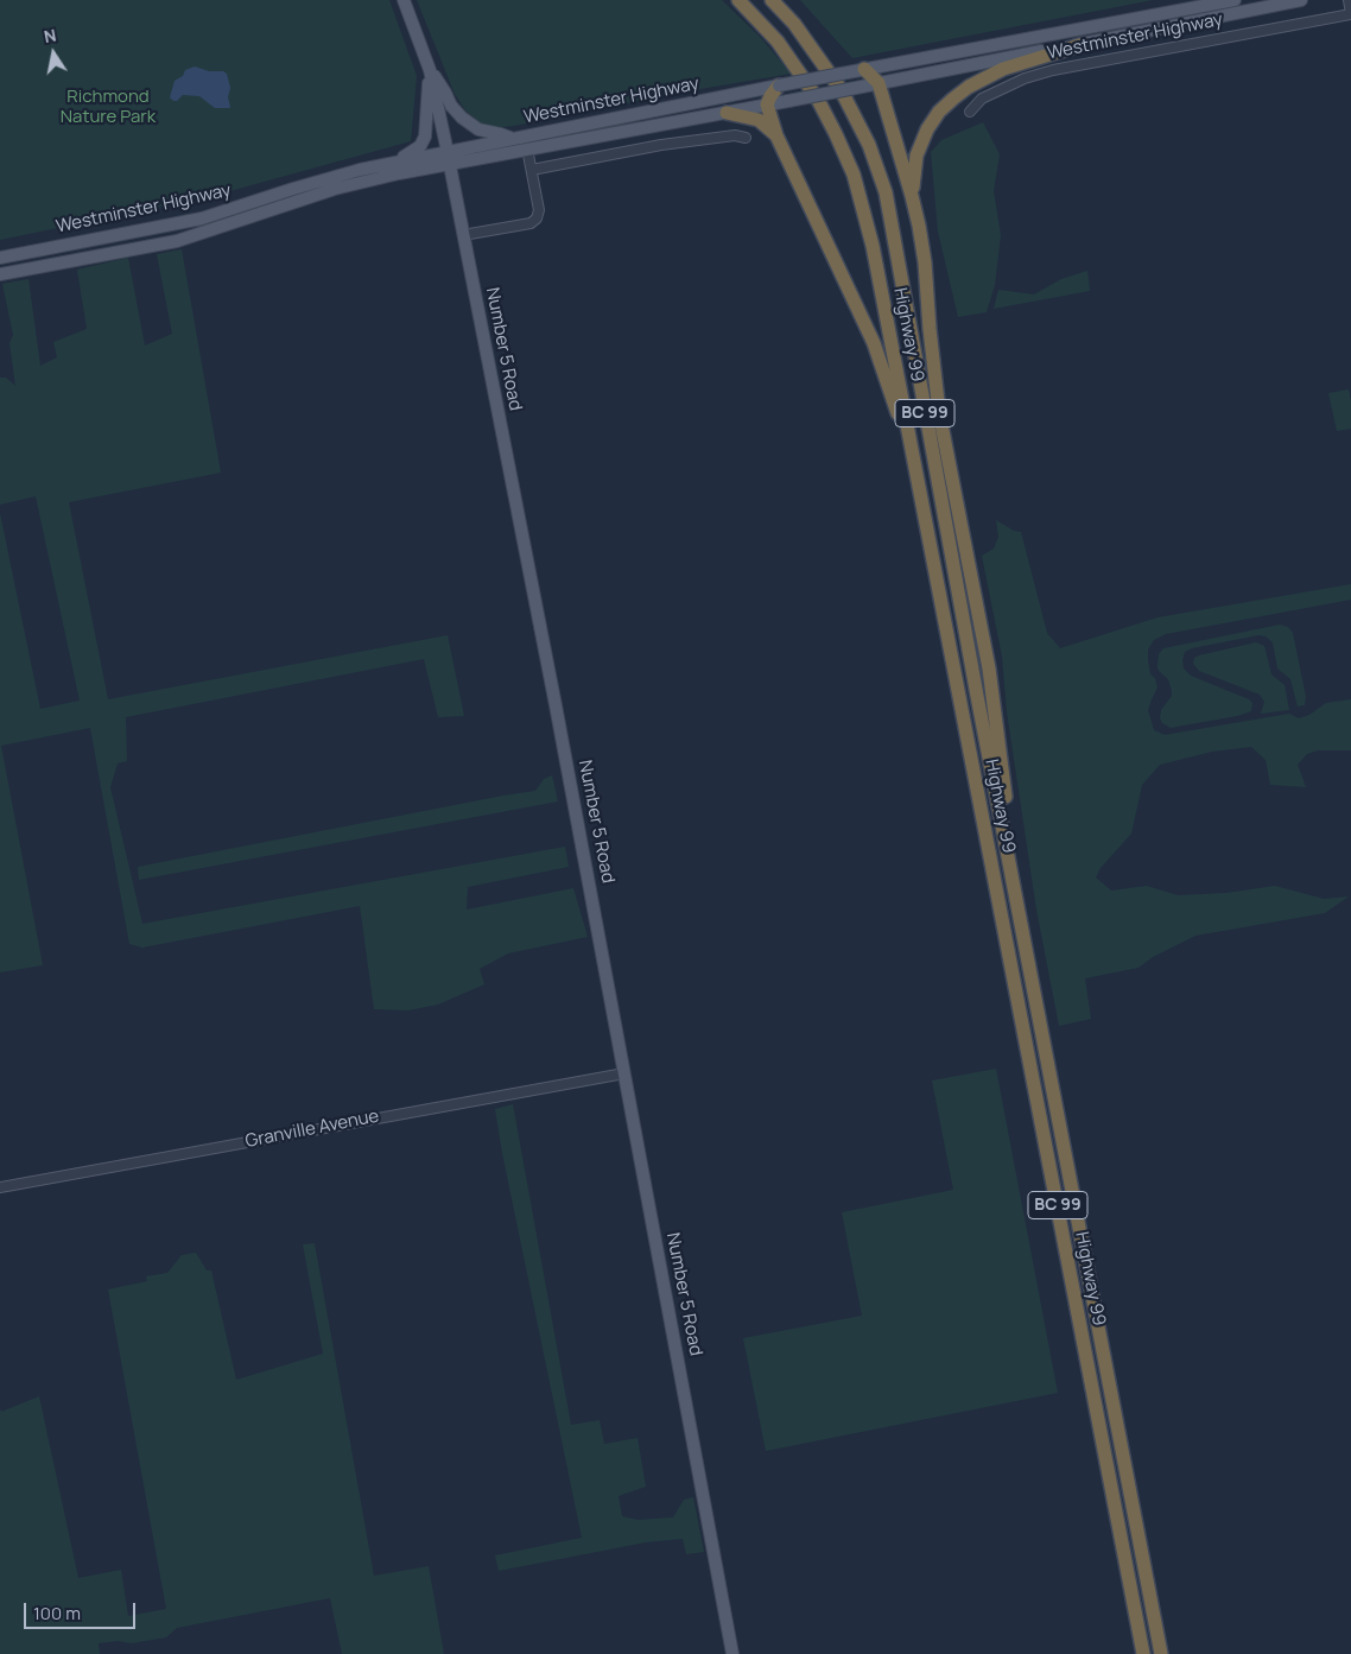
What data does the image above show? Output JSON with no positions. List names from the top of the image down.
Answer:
{
  "streets": {
    "highway": ["Highway 99", "BC 99"],
    "main road": ["Westminster Highway", "Number 5 Road"],
    "street": ["Granville Avenue"]
  },
  "crossings": [
    ["Westminster Highway", "Number 5 Road"],
    ["Number 5 Road", "Granville Avenue"]
  ],
  "parks": ["Richmond Nature Park"],
  "scale_bar": "100 m",
  "north": "top"
}
